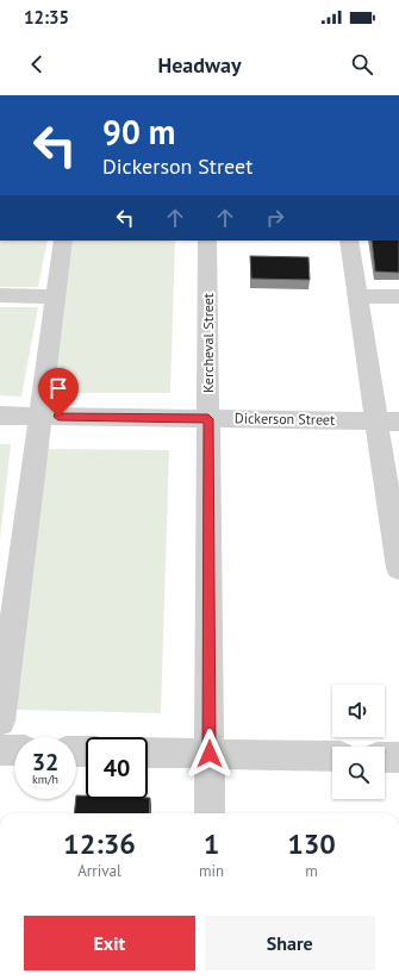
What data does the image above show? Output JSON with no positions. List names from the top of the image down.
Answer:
{
  "streets": {
    "street": ["Kercheval Street", "Dickerson Street"]
  },
  "crossings": [
    ["Kercheval Street", "Dickerson Street"]
  ],
  "page": {
    "status": "12:35",
    "header": "Headway",
    "turn": ["90 m", "Dickerson Street"],
    "speed": "32 km/h",
    "limit": "40",
    "eta": [
      "12:36",
      "Arrival",
      "1",
      "min",
      "130",
      "m"
    ],
    "buttons": ["Exit", "Share"]
  }
}
